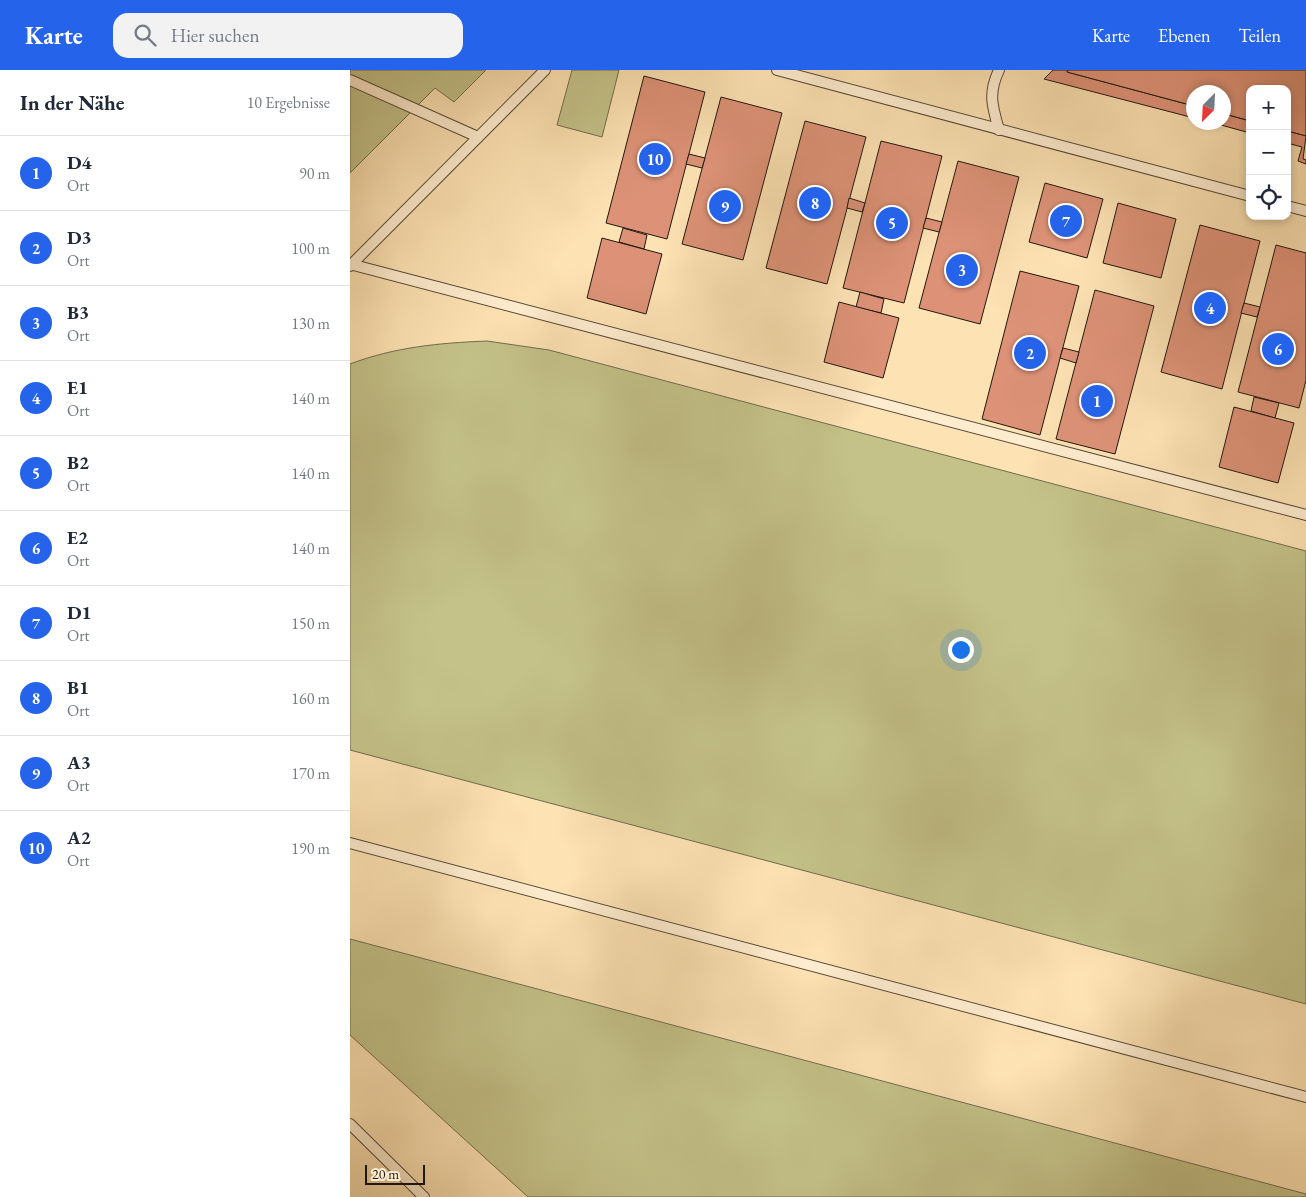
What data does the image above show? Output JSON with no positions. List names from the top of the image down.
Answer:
{
  "scale_bar": "20 m",
  "north": "bottom left",
  "page": {
    "header": "Karte",
    "search": "Hier suchen",
    "nav": ["Karte", "Ebenen", "Teilen"],
    "heading": ["In der Nähe", "10 Ergebnisse"],
    "map_buttons": ["+", "−"],
    "list": [
      {
        "mark": "1",
        "name": "D4",
        "note": "Ort",
        "value": "90 m"
      },
      {
        "mark": "2",
        "name": "D3",
        "note": "Ort",
        "value": "100 m"
      },
      {
        "mark": "3",
        "name": "B3",
        "note": "Ort",
        "value": "130 m"
      },
      {
        "mark": "4",
        "name": "E1",
        "note": "Ort",
        "value": "140 m"
      },
      {
        "mark": "5",
        "name": "B2",
        "note": "Ort",
        "value": "140 m"
      },
      {
        "mark": "6",
        "name": "E2",
        "note": "Ort",
        "value": "140 m"
      },
      {
        "mark": "7",
        "name": "D1",
        "note": "Ort",
        "value": "150 m"
      },
      {
        "mark": "8",
        "name": "B1",
        "note": "Ort",
        "value": "160 m"
      },
      {
        "mark": "9",
        "name": "A3",
        "note": "Ort",
        "value": "170 m"
      },
      {
        "mark": "10",
        "name": "A2",
        "note": "Ort",
        "value": "190 m"
      }
    ],
    "pins": [
      "10",
      "8",
      "9",
      "7",
      "5",
      "3",
      "4",
      "6",
      "2",
      "1"
    ],
    "scale": "20 m"
  }
}
